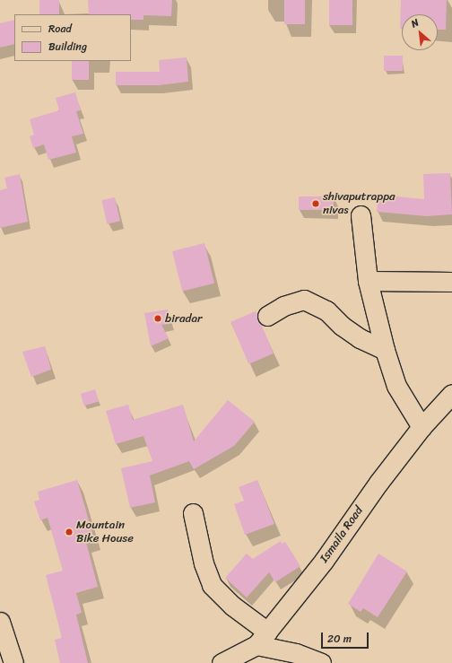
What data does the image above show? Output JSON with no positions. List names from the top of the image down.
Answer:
{
  "streets": {
    "street": ["Ismaila Road"]
  },
  "places": ["shivaputrappa nivas", "biradar", "Mountain Bike House"],
  "legend": ["Road", "Building"],
  "scale_bar": "20 m",
  "north": "top left"
}
